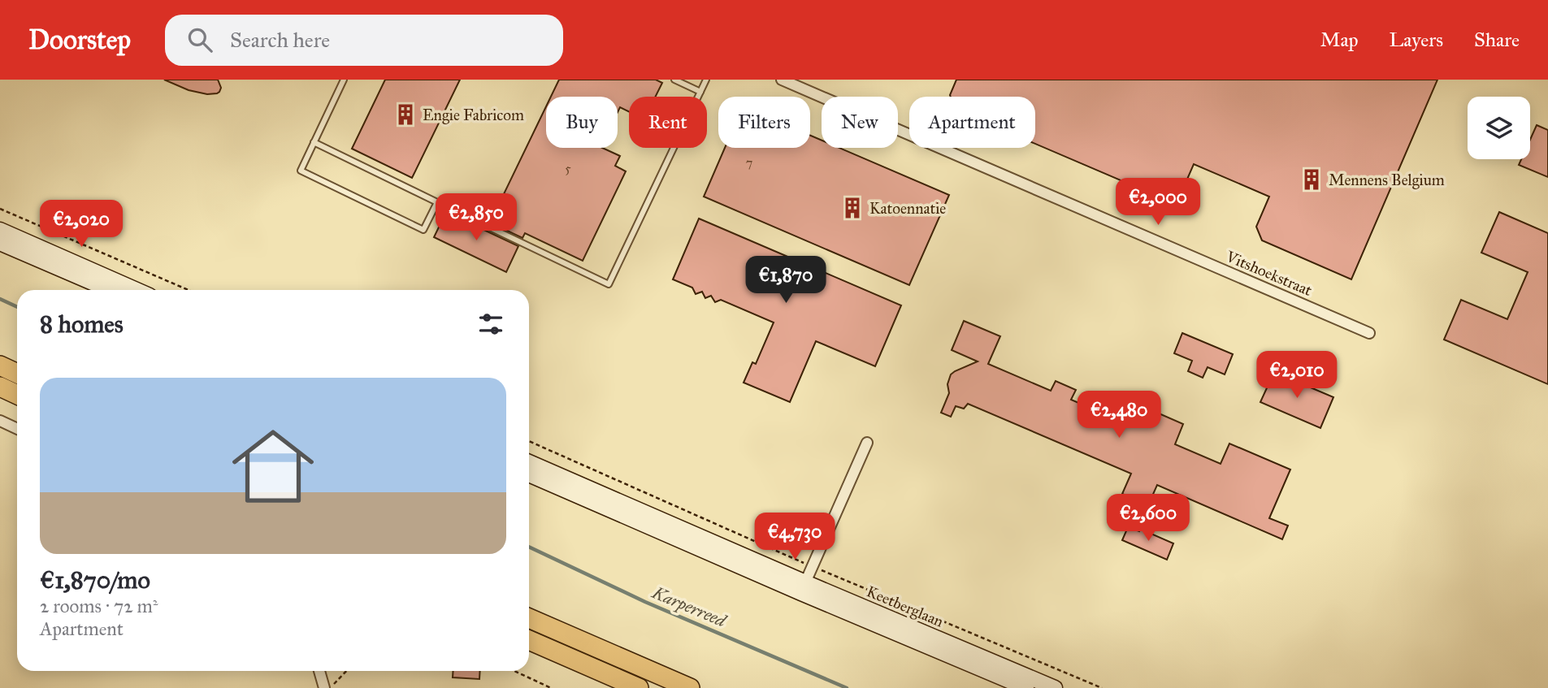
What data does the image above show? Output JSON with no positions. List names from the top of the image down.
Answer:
{
  "streets": {
    "main road": ["Keetberglaan"],
    "street": ["Vitshoekstraat"]
  },
  "water": ["Karperreed"],
  "places": {
    "building": ["Engie Fabricom", "Mennens Belgium", "Katoennatie"]
  },
  "house_numbers": ["7", "5"],
  "page": {
    "header": "Doorstep",
    "search": "Search here",
    "nav": ["Map", "Layers", "Share"],
    "chip": [
      "Buy",
      "Rent",
      "Filters",
      "New",
      "Apartment"
    ],
    "price": [
      "€2,000",
      "€2,850",
      "€2,020",
      "€1,870",
      "€2,010",
      "€2,480",
      "€2,600",
      "€4,730"
    ],
    "heading": "8 homes",
    "list": [
      {
        "name": "€1,870/mo",
        "note": "2 rooms · 72 m² · Apartment"
      }
    ]
  }
}
